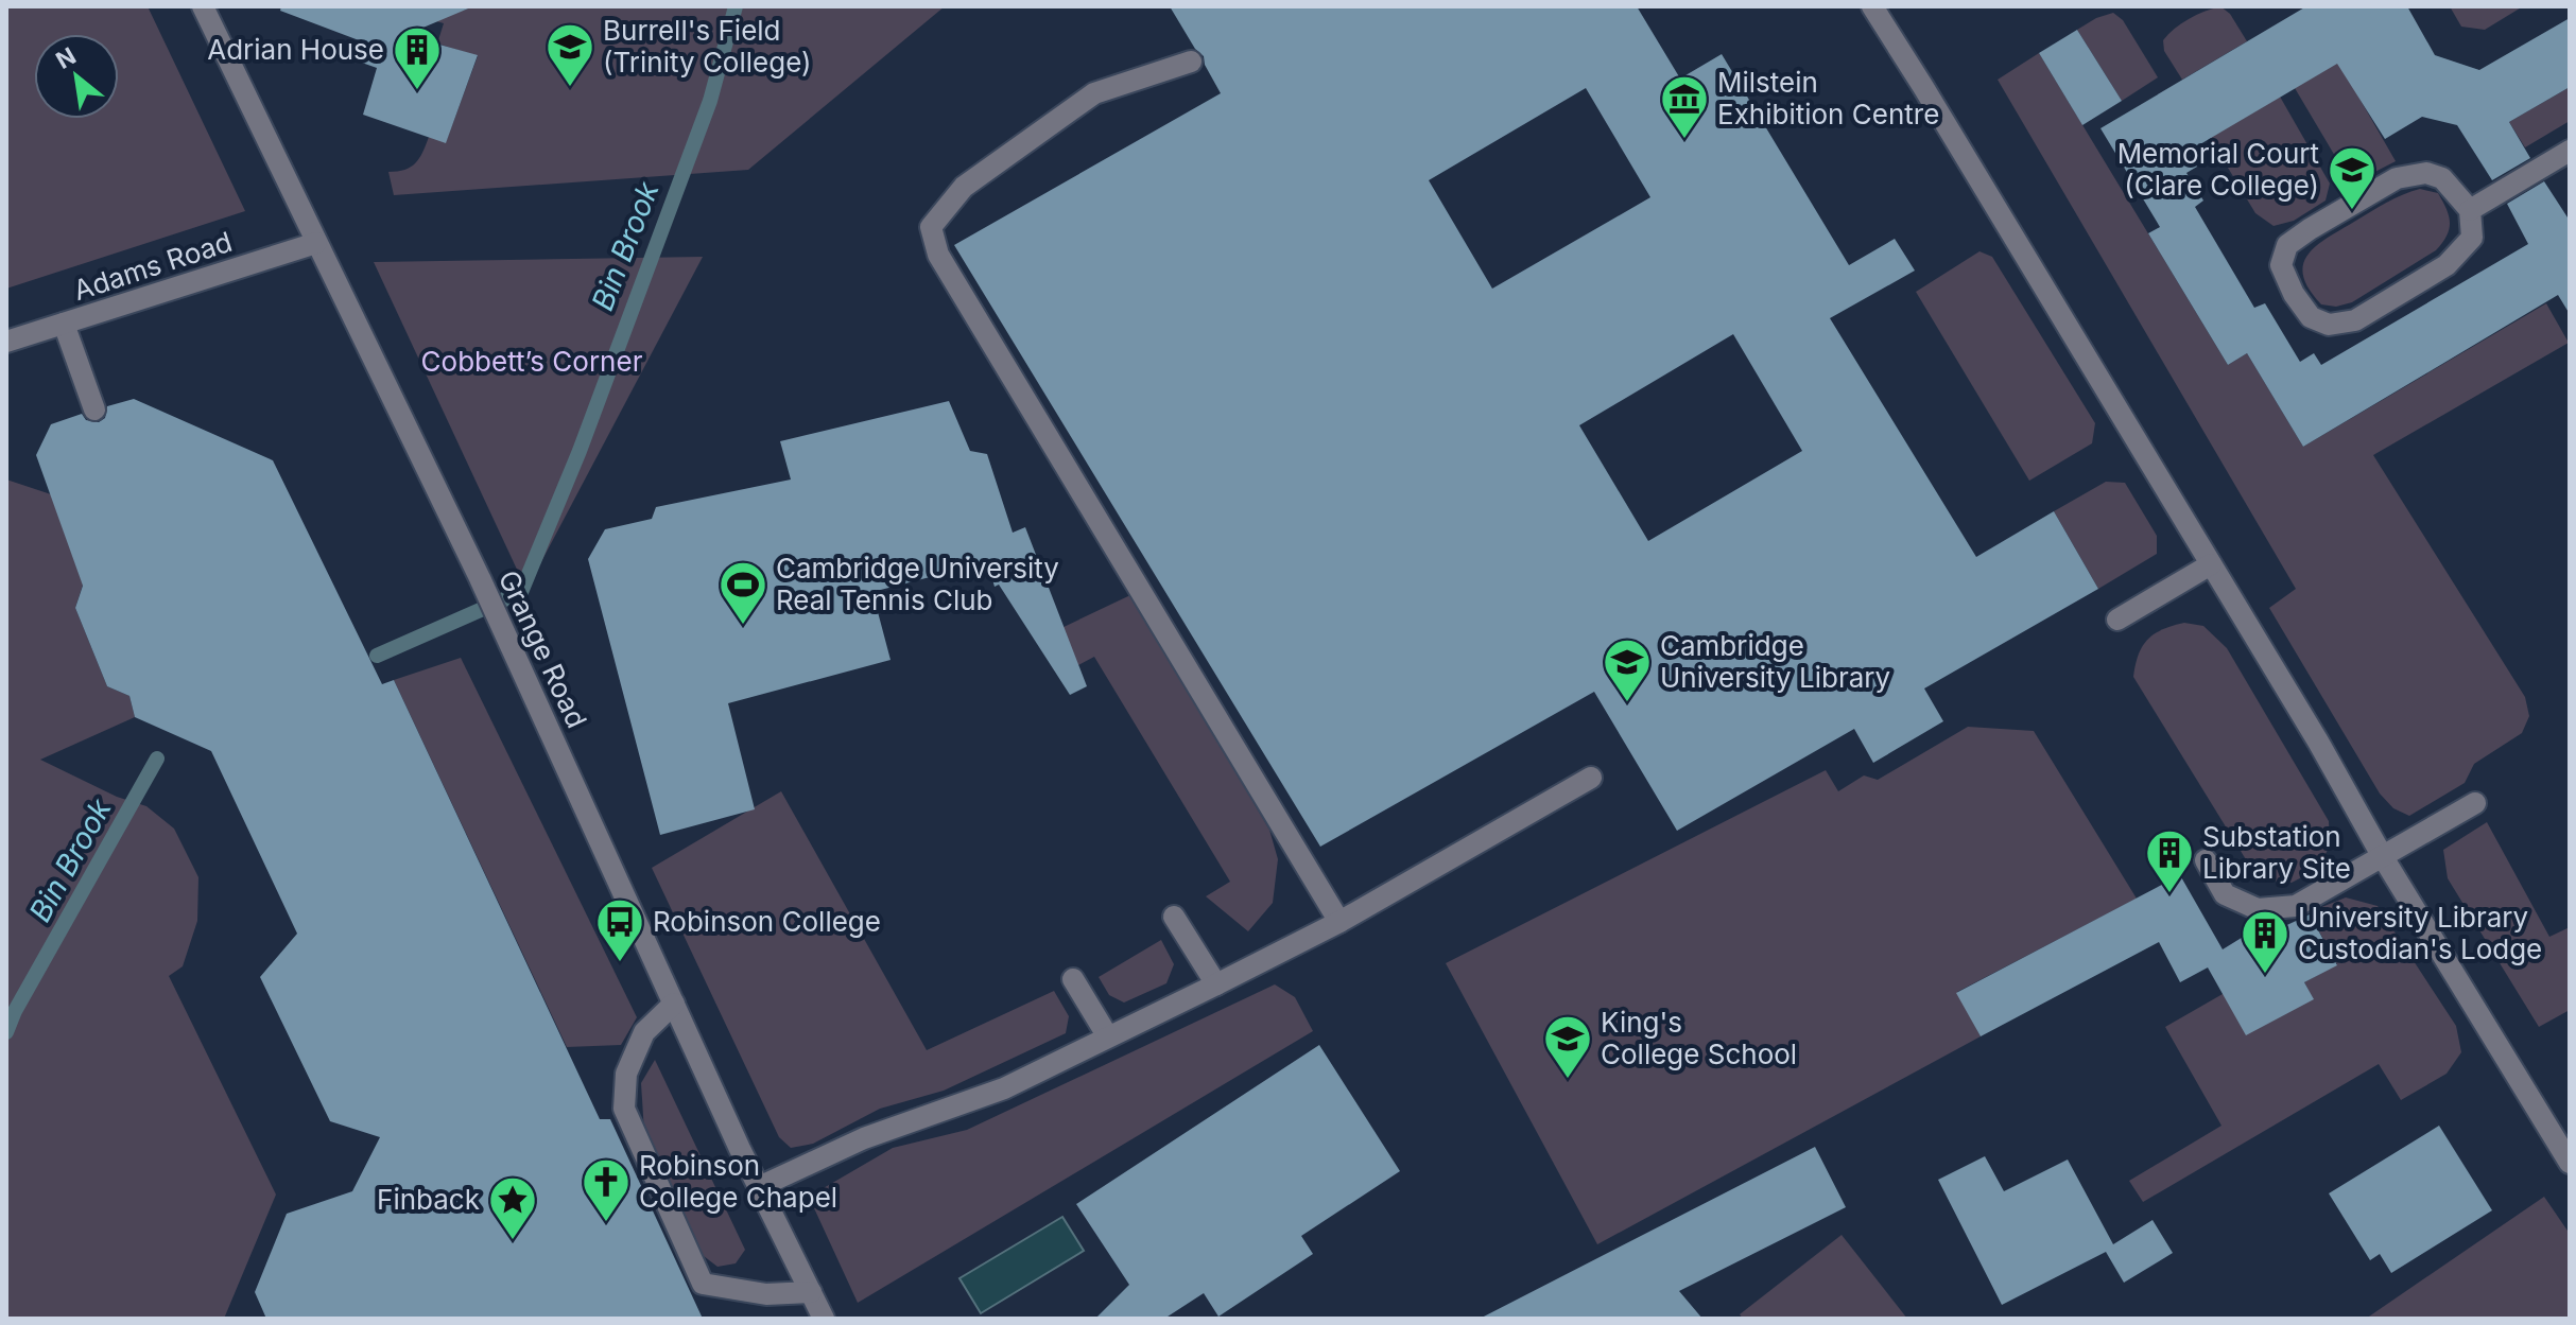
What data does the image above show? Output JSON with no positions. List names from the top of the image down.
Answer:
{
  "streets": {
    "street": ["Adams Road", "Grange Road"]
  },
  "crossings": [
    ["Adams Road", "Grange Road"]
  ],
  "water": ["Bin Brook"],
  "parks": ["Cobbett’s Corner"],
  "places": {
    "school or university": [
      "Burrell's Field (Trinity College)",
      "Memorial Court (Clare College)",
      "Cambridge University Library",
      "King's College School"
    ],
    "building": ["Adrian House", "Substation Library Site", "University Library Custodian's Lodge"],
    "museum": ["Milstein Exhibition Centre"],
    "sports": ["Cambridge University Real Tennis Club"],
    "bus stop": ["Robinson College"],
    "church": ["Robinson College Chapel"],
    "place": ["Finback"]
  },
  "north": "top left"
}
